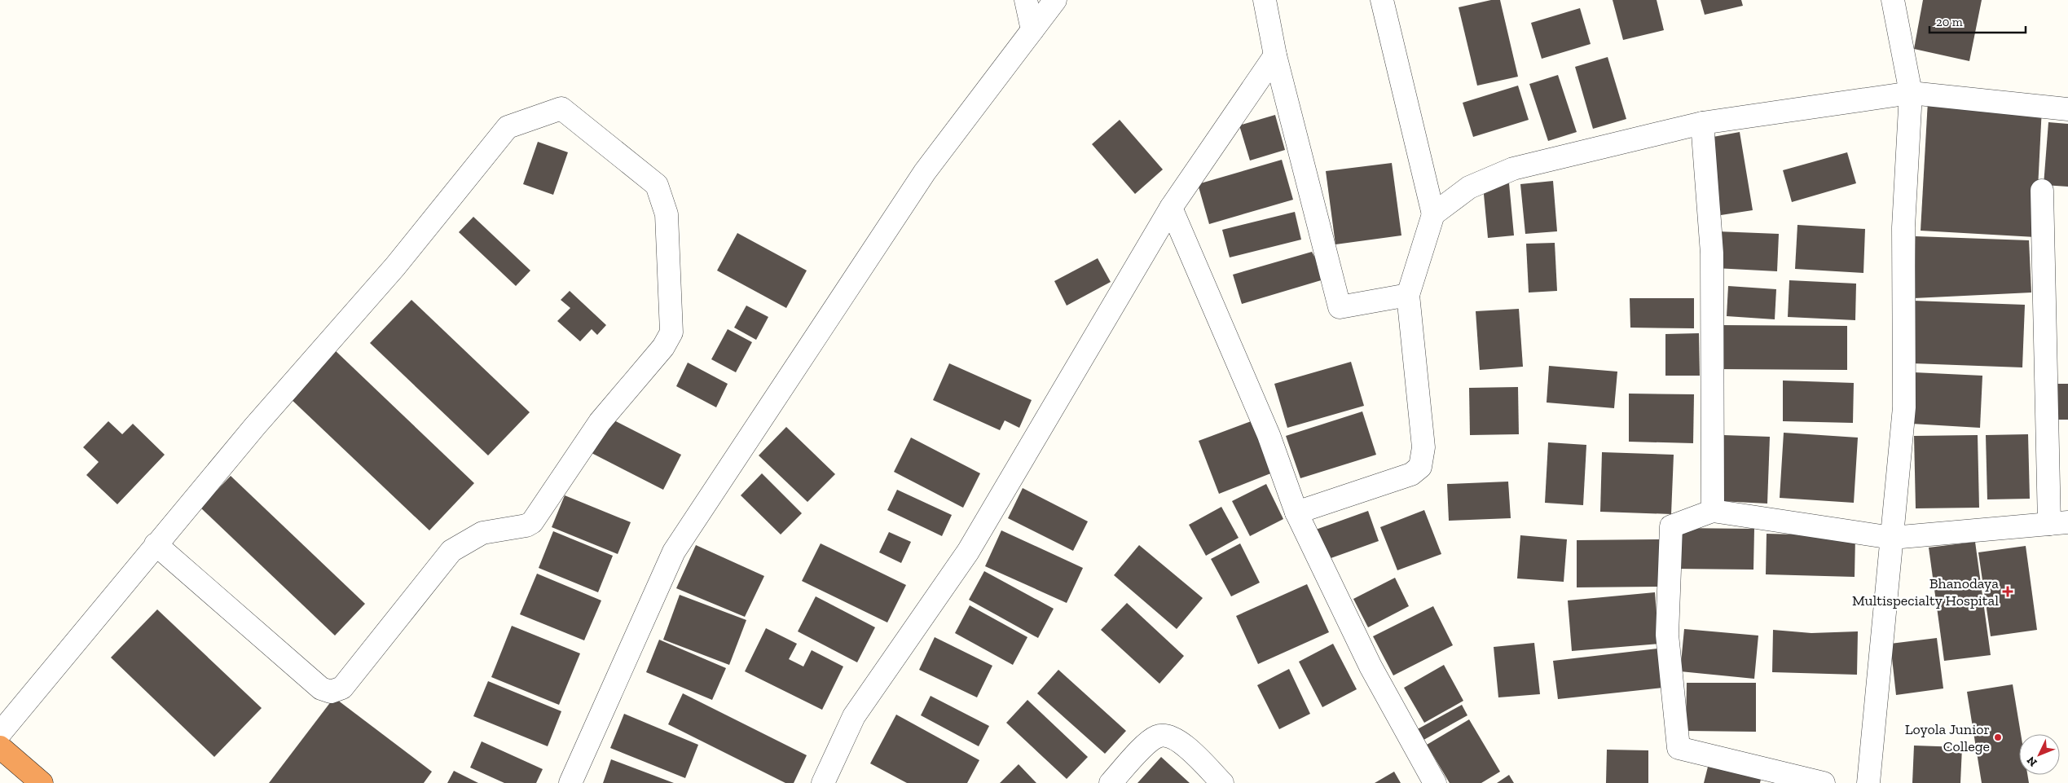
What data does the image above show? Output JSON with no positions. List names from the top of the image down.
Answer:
{
  "places": {
    "health": ["Bhanodaya Multispecialty Hospital"],
    "other": ["Loyola Junior College"]
  },
  "scale_bar": "20 m",
  "north": "bottom left"
}
